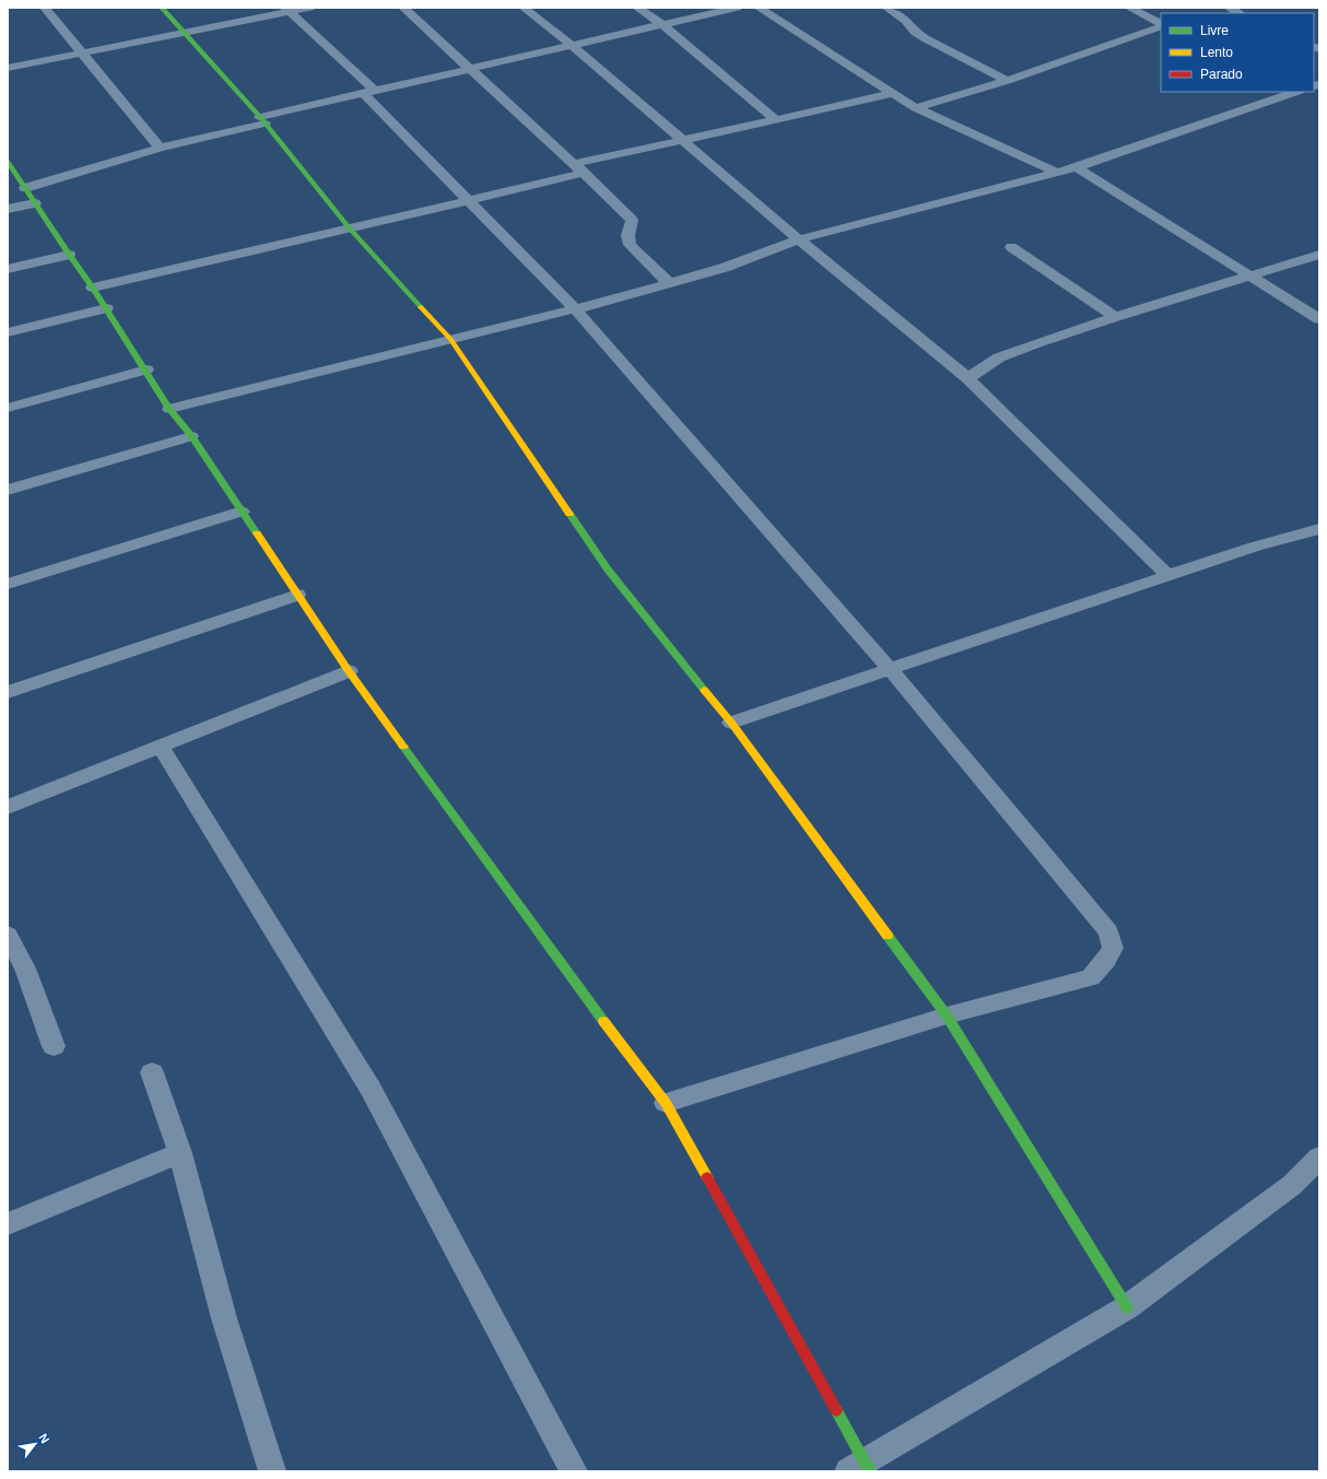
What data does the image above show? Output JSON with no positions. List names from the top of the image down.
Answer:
{
  "legend": ["Livre", "Lento", "Parado"],
  "north": "top right"
}
